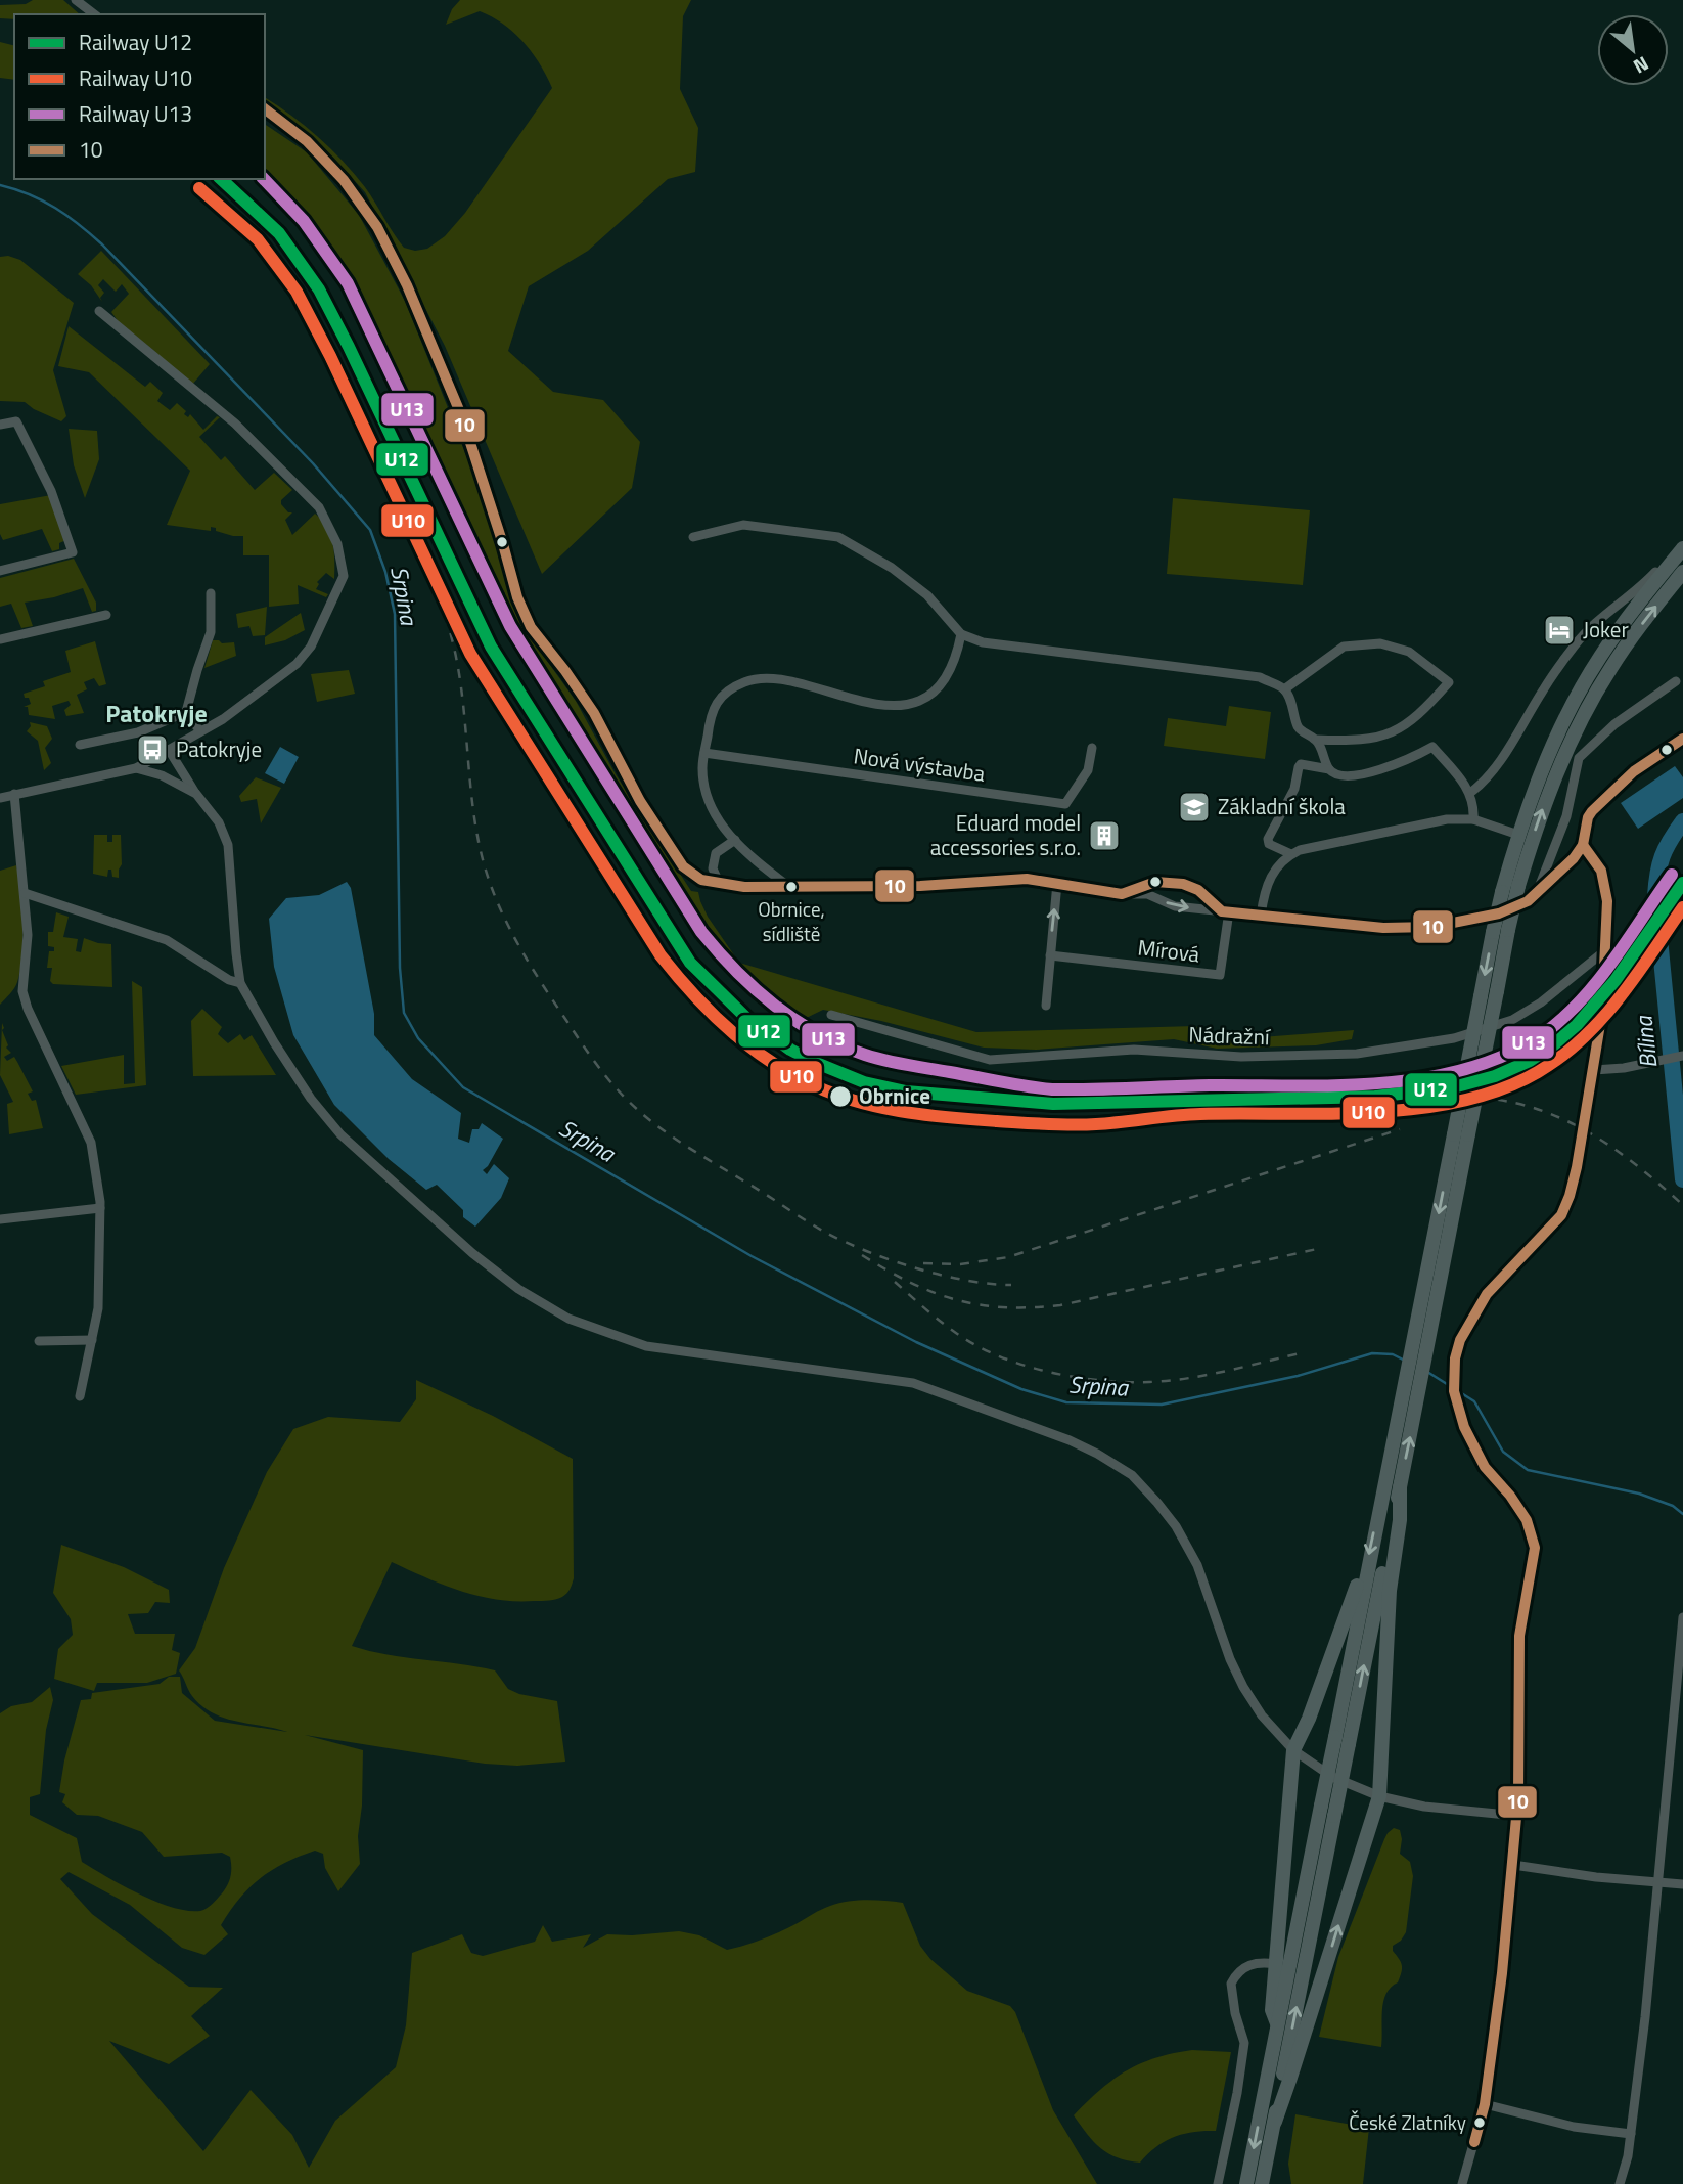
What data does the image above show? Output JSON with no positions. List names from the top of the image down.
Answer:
{
  "streets": {
    "street": ["Nová výstavba", "Mírová", "Nádražní"]
  },
  "districts": ["Patokryje"],
  "water": ["Srpina", "Bílina"],
  "places": {
    "hotel": ["Joker"],
    "bus stop": ["Patokryje"],
    "school or university": ["Základní škola"],
    "building": ["Eduard model accessories s.r.o."],
    "other": ["Obrnice, sídliště", "Obrnice", "České Zlatníky"]
  },
  "lines": [
    "transit line 10",
    "rail line U12",
    "rail line U13",
    "rail line U10"
  ],
  "legend": [
    "Railway U12",
    "Railway U10",
    "Railway U13",
    "10"
  ],
  "north": "bottom right"
}
